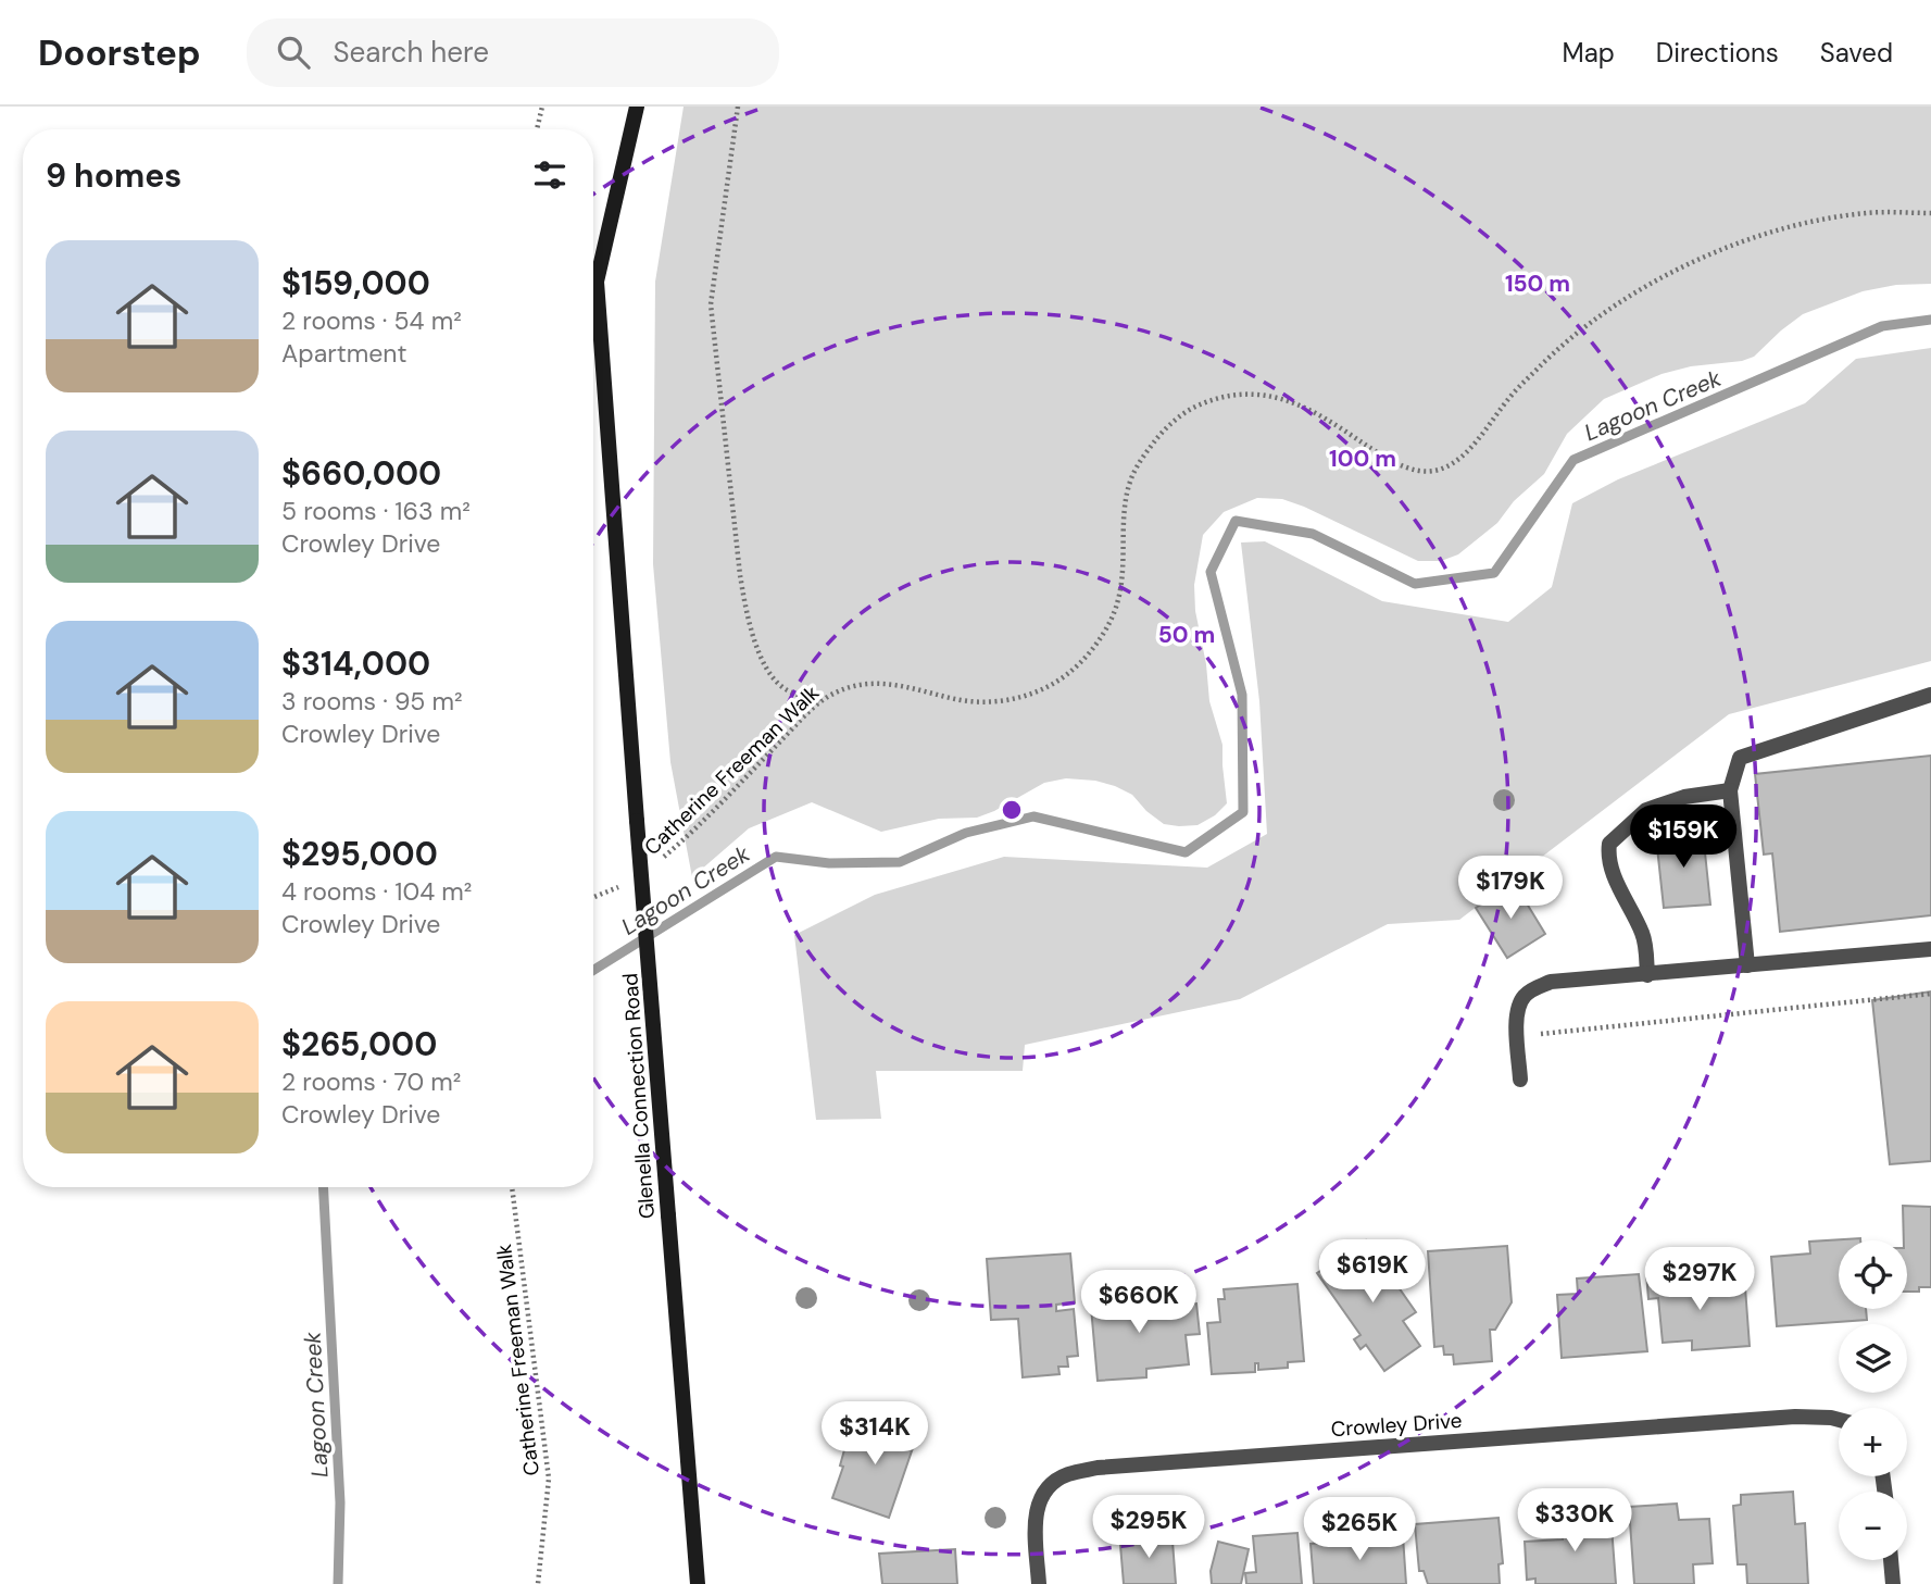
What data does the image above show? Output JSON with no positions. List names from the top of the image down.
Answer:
{
  "streets": {
    "main road": ["Glenella Connection Road"],
    "street": ["Crowley Drive"],
    "path": ["Catherine Freeman Walk"]
  },
  "water": ["Lagoon Creek"],
  "page": {
    "header": "Doorstep",
    "search": "Search here",
    "nav": ["Map", "Directions", "Saved"],
    "heading": "9 homes",
    "list": [
      {
        "name": "$159,000",
        "note": "2 rooms · 54 m² · Apartment"
      },
      {
        "name": "$660,000",
        "note": "5 rooms · 163 m² · Crowley Drive"
      },
      {
        "name": "$314,000",
        "note": "3 rooms · 95 m² · Crowley Drive"
      },
      {
        "name": "$295,000",
        "note": "4 rooms · 104 m² · Crowley Drive"
      },
      {
        "name": "$265,000",
        "note": "2 rooms · 70 m² · Crowley Drive"
      }
    ],
    "price": [
      "$159K",
      "$179K",
      "$619K",
      "$297K",
      "$660K",
      "$314K",
      "$330K",
      "$295K",
      "$265K"
    ],
    "map_buttons": ["+", "−"]
  },
  "rings": ["150 m", "100 m", "50 m"]
}
